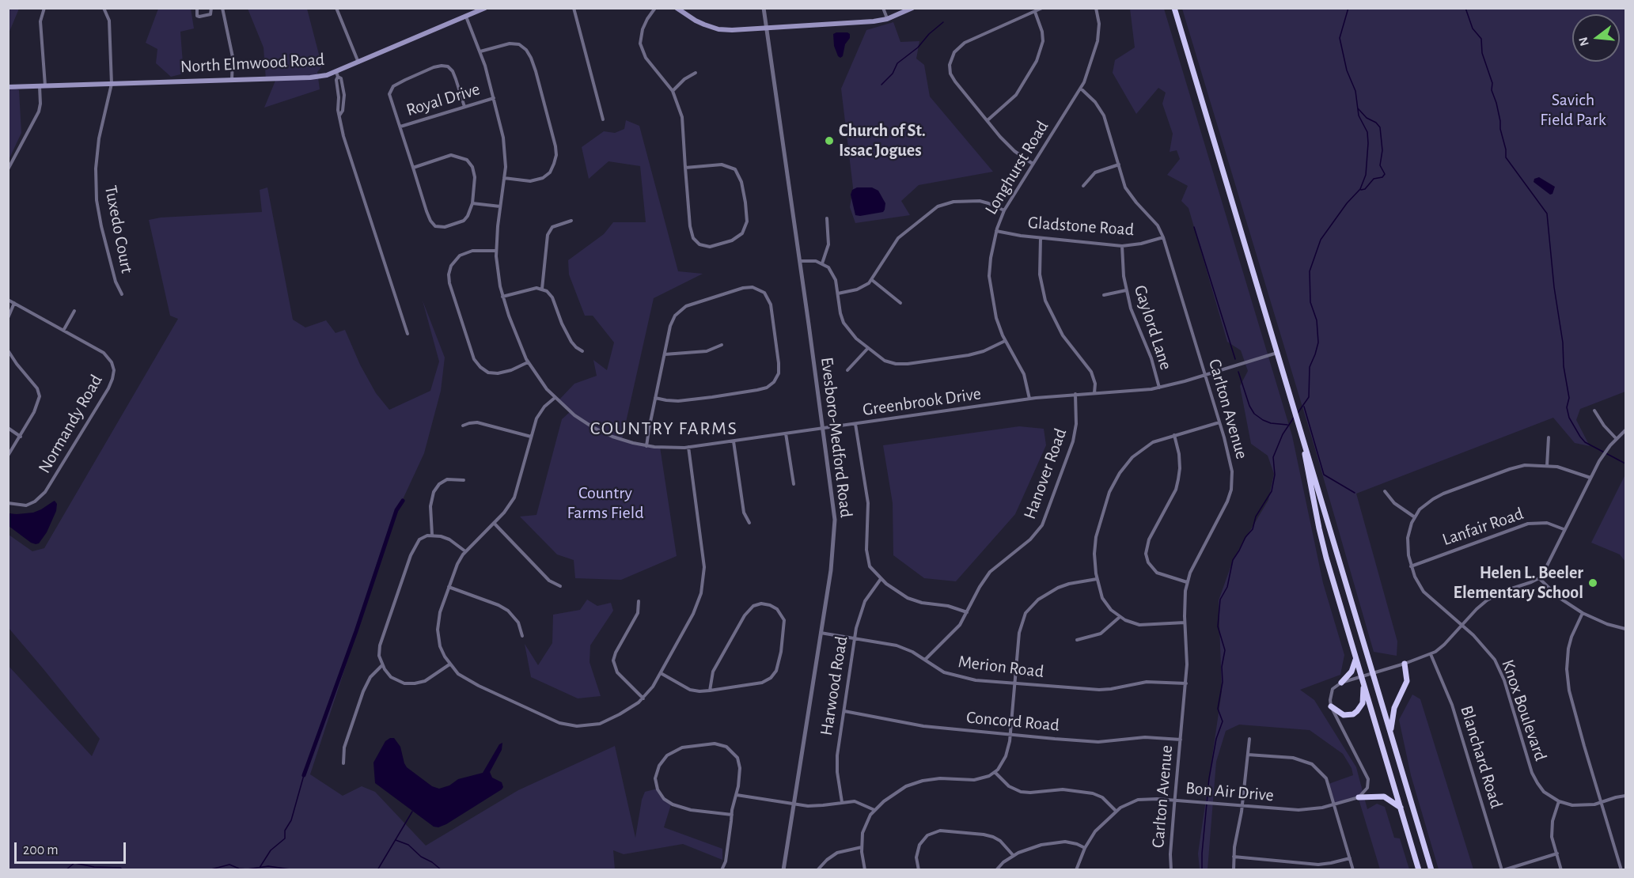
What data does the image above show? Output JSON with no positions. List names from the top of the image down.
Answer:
{
  "streets": {
    "main road": ["North Elmwood Road"],
    "street": [
      "Royal Drive",
      "Longhurst Road",
      "Gladstone Road",
      "Tuxedo Court",
      "Gaylord Lane",
      "Greenbrook Drive",
      "Carlton Avenue",
      "Normandy Road",
      "Evesboro-Medford Road",
      "Hanover Road",
      "Lanfair Road",
      "Merion Road",
      "Harwood Road",
      "Knox Boulevard",
      "Concord Road",
      "Blanchard Road",
      "Bon Air Drive"
    ]
  },
  "crossings": [
    ["North Elmwood Road", "Tuxedo Court"],
    ["North Elmwood Road", "Greenbrook Drive"],
    ["Royal Drive", "Greenbrook Drive"],
    ["Longhurst Road", "Gladstone Road"],
    ["Longhurst Road", "Greenbrook Drive"],
    ["Longhurst Road", "Carlton Avenue"],
    ["Gladstone Road", "Gaylord Lane"],
    ["Gladstone Road", "Carlton Avenue"],
    ["Gaylord Lane", "Greenbrook Drive"],
    ["Greenbrook Drive", "Carlton Avenue"],
    ["Greenbrook Drive", "Evesboro-Medford Road"],
    ["Greenbrook Drive", "Hanover Road"],
    ["Carlton Avenue", "Merion Road"],
    ["Carlton Avenue", "Concord Road"],
    ["Carlton Avenue", "Bon Air Drive"],
    ["Evesboro-Medford Road", "Merion Road"],
    ["Hanover Road", "Merion Road"],
    ["Lanfair Road", "Knox Boulevard"],
    ["Merion Road", "Harwood Road"],
    ["Harwood Road", "Concord Road"]
  ],
  "districts": ["COUNTRY FARMS"],
  "parks": ["Savich Field Park", "Country Farms Field"],
  "places": ["Church of St. Issac Jogues", "Helen L. Beeler Elementary School"],
  "scale_bar": "200 m",
  "north": "left"
}
